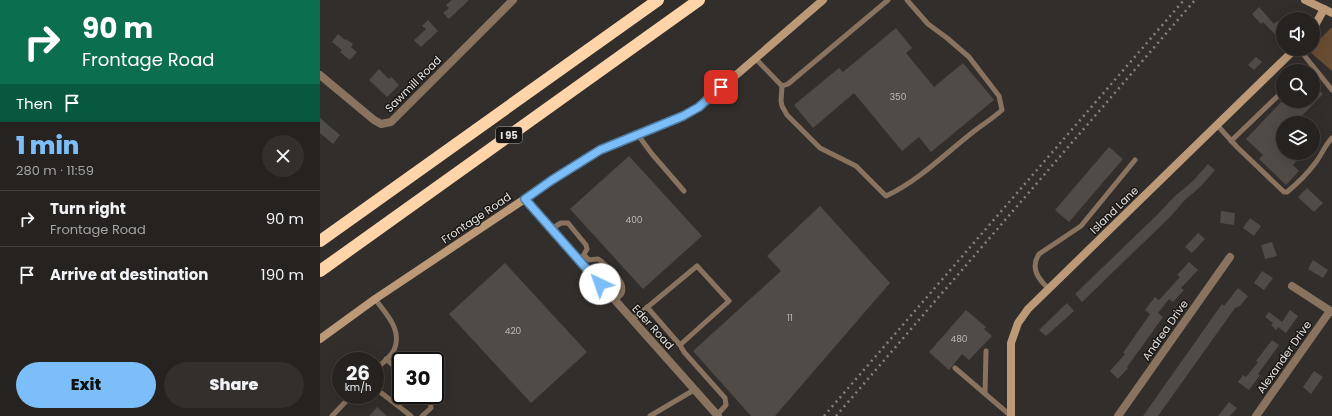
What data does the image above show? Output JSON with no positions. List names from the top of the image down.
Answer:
{
  "streets": {
    "highway": ["I 95"],
    "street": [
      "Sawmill Road",
      "Island Lane",
      "Frontage Road",
      "Eder Road",
      "Andrea Drive",
      "Alexander Drive"
    ]
  },
  "crossings": [
    ["Frontage Road", "Eder Road"]
  ],
  "house_numbers": [
    "350",
    "400",
    "11",
    "420",
    "480"
  ],
  "page": {
    "turn": ["90 m", "Frontage Road"],
    "then": "Then",
    "heading": ["1 min", "280 m · 11:59"],
    "list": [
      {
        "name": "Turn right",
        "note": "Frontage Road",
        "value": "90 m"
      },
      {
        "name": "Arrive at destination",
        "value": "190 m"
      }
    ],
    "speed": "26 km/h",
    "limit": "30",
    "buttons": ["Exit", "Share"]
  }
}
